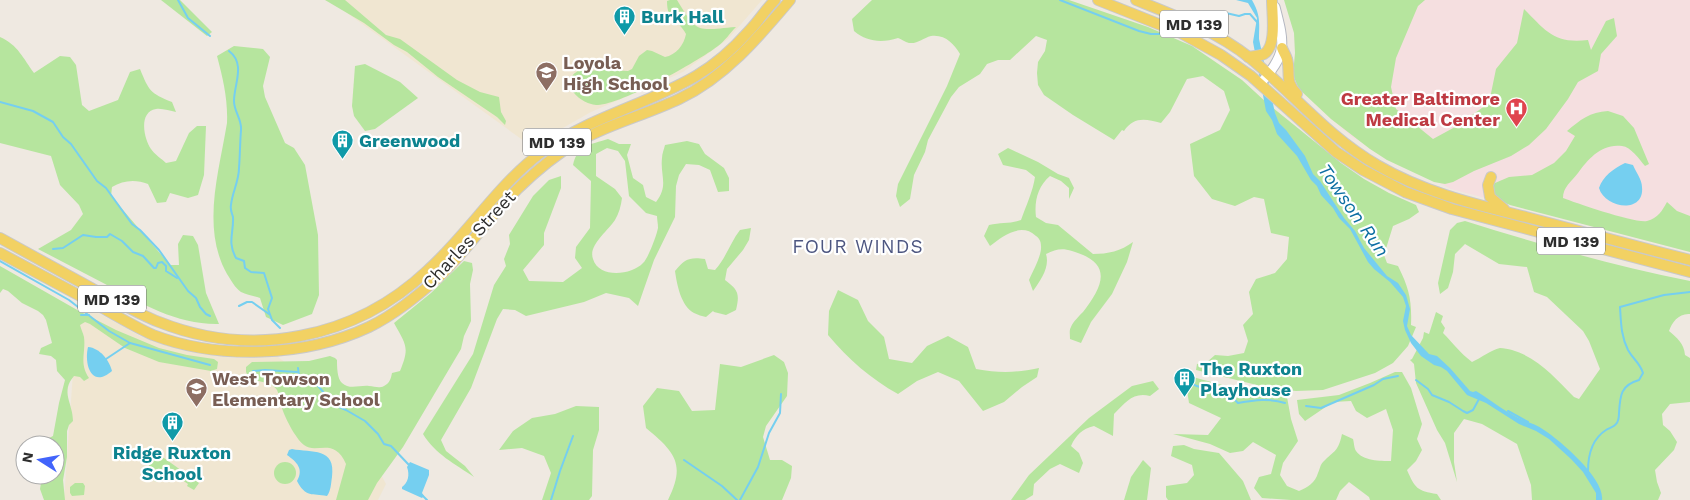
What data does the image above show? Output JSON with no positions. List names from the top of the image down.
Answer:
{
  "streets": {
    "main road": ["MD 139", "Charles Street"]
  },
  "districts": ["FOUR WINDS"],
  "water": ["Towson Run"],
  "places": {
    "building": [
      "Burk Hall",
      "Greenwood",
      "The Ruxton Playhouse",
      "Ridge Ruxton School"
    ],
    "school or university": ["Loyola High School", "West Towson Elementary School"],
    "hospital": ["Greater Baltimore Medical Center"]
  },
  "north": "left"
}
